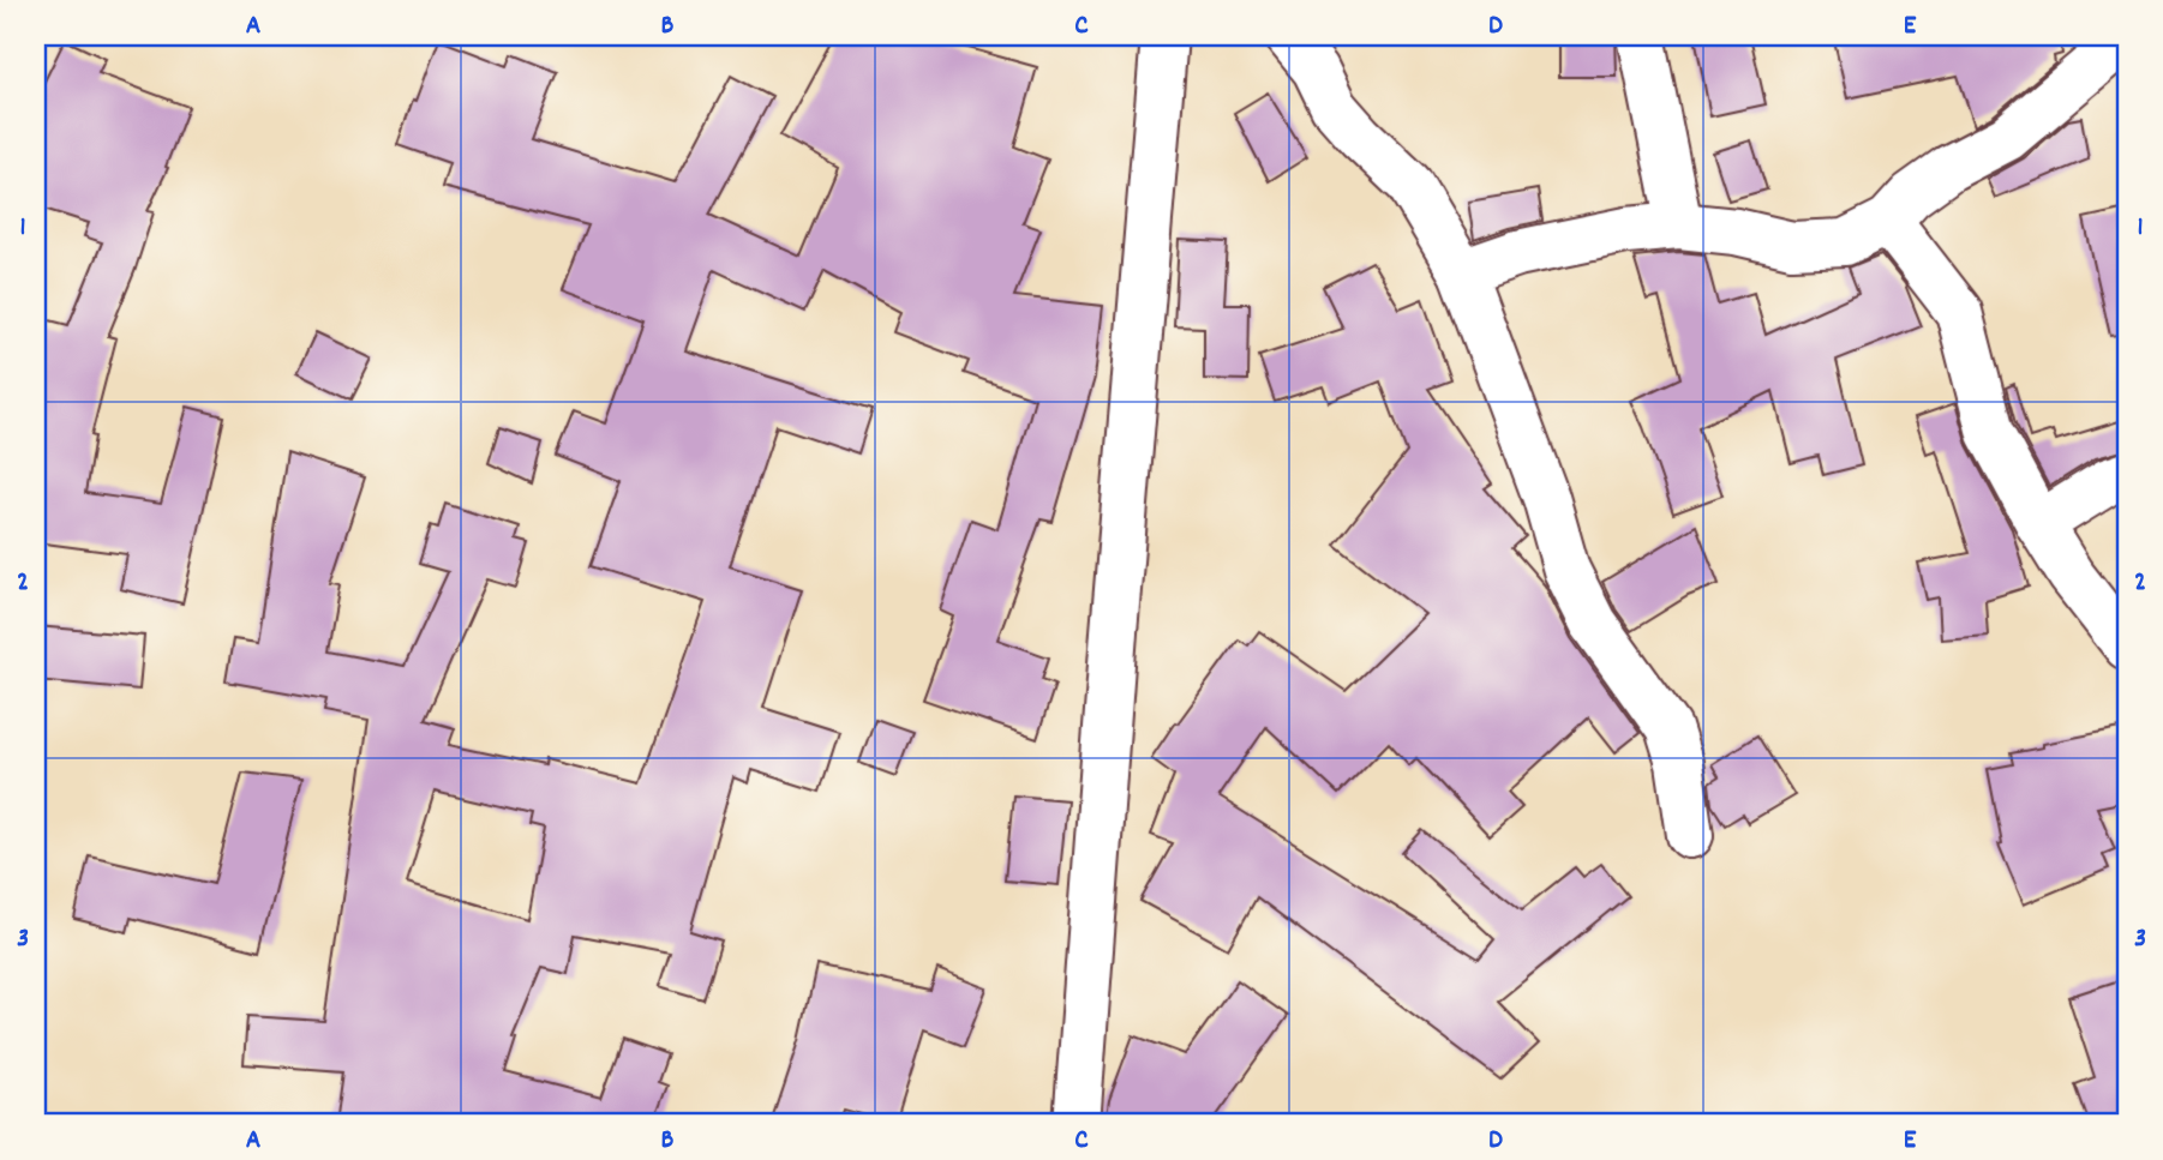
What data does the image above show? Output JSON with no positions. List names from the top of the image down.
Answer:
{
  "grid": {
    "columns": [
      "A",
      "B",
      "C",
      "D",
      "E"
    ],
    "rows": ["1", "2", "3"]
  }
}
